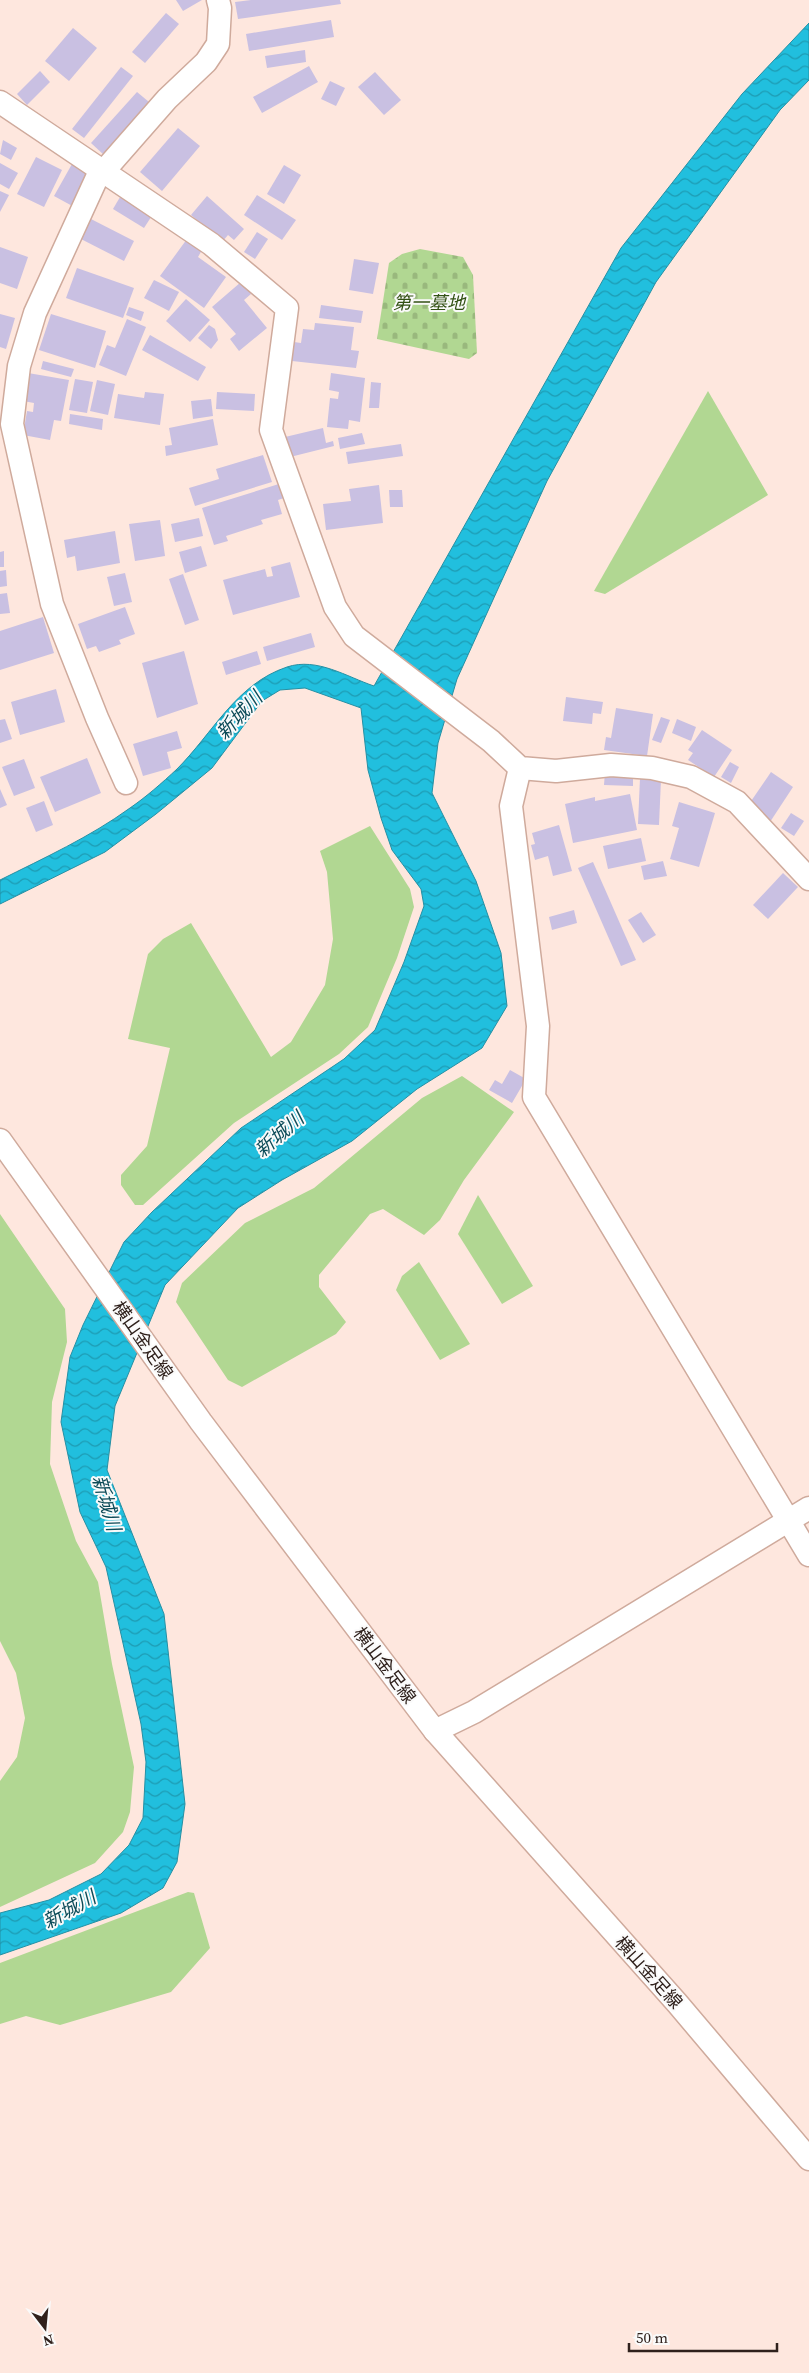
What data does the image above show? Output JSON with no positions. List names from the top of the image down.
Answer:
{
  "streets": {
    "street": ["横山金足線"]
  },
  "water": ["新城川"],
  "parks": ["第一墓地"],
  "scale_bar": "50 m",
  "north": "bottom"
}
